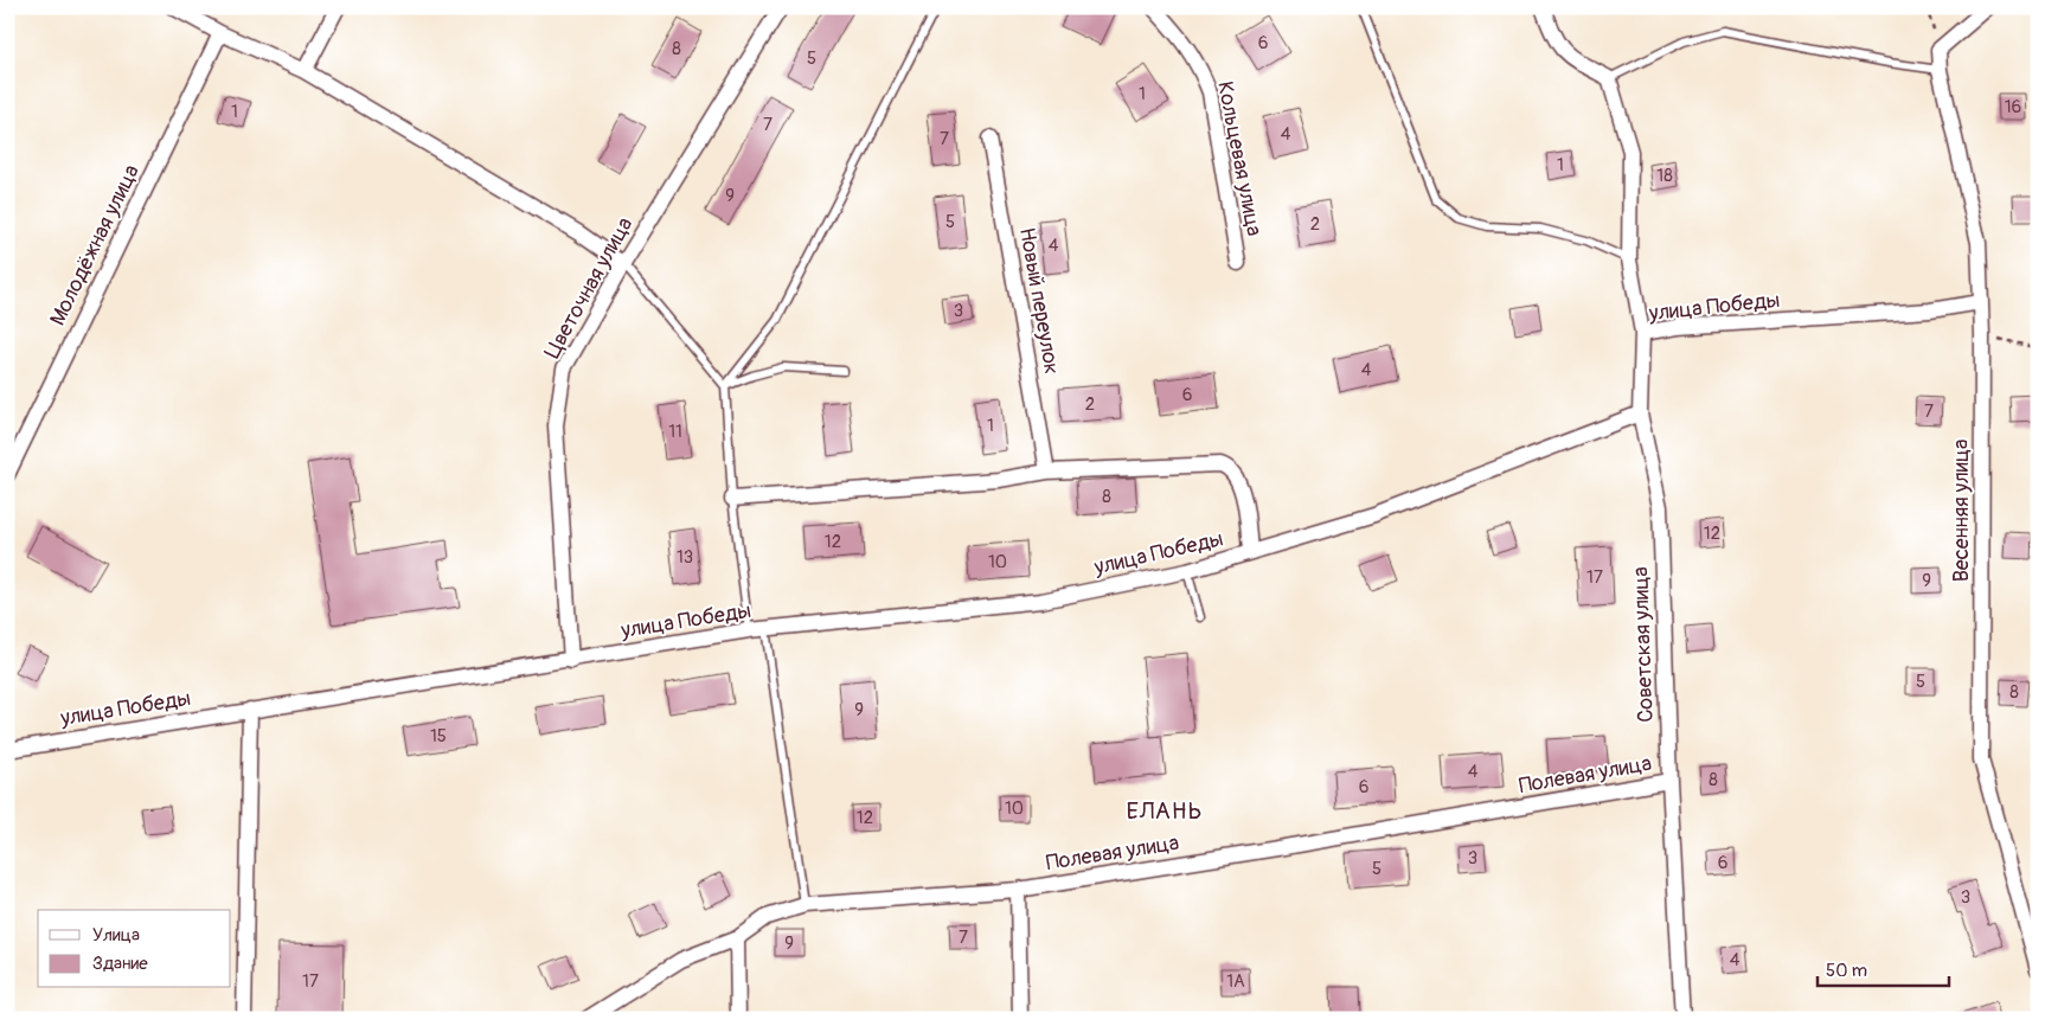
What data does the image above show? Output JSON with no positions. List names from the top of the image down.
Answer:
{
  "streets": {
    "street": [
      "Кольцевая улица",
      "Молодёжная улица",
      "Цветочная улица",
      "Новый переулок",
      "улица Победы",
      "Весенняя улица",
      "Советская улица",
      "Полевая улица"
    ]
  },
  "crossings": [
    ["Цветочная улица", "улица Победы"],
    ["улица Победы", "Весенняя улица"],
    ["улица Победы", "Советская улица"],
    ["Советская улица", "Полевая улица"]
  ],
  "districts": ["ЕЛАНЬ"],
  "house_numbers": [
    "6",
    "8",
    "5",
    "1",
    "16",
    "1",
    "7",
    "4",
    "7",
    "1",
    "18",
    "9",
    "5",
    "2",
    "4",
    "3",
    "4",
    "6",
    "2",
    "7",
    "1",
    "11",
    "8",
    "12",
    "12",
    "13",
    "10",
    "17",
    "9",
    "5",
    "8",
    "9",
    "15",
    "4",
    "8",
    "6",
    "10",
    "12",
    "3",
    "6",
    "5",
    "3",
    "7",
    "9",
    "4",
    "17",
    "1А"
  ],
  "legend": ["Улица", "Здание"],
  "scale_bar": "50 m"
}
